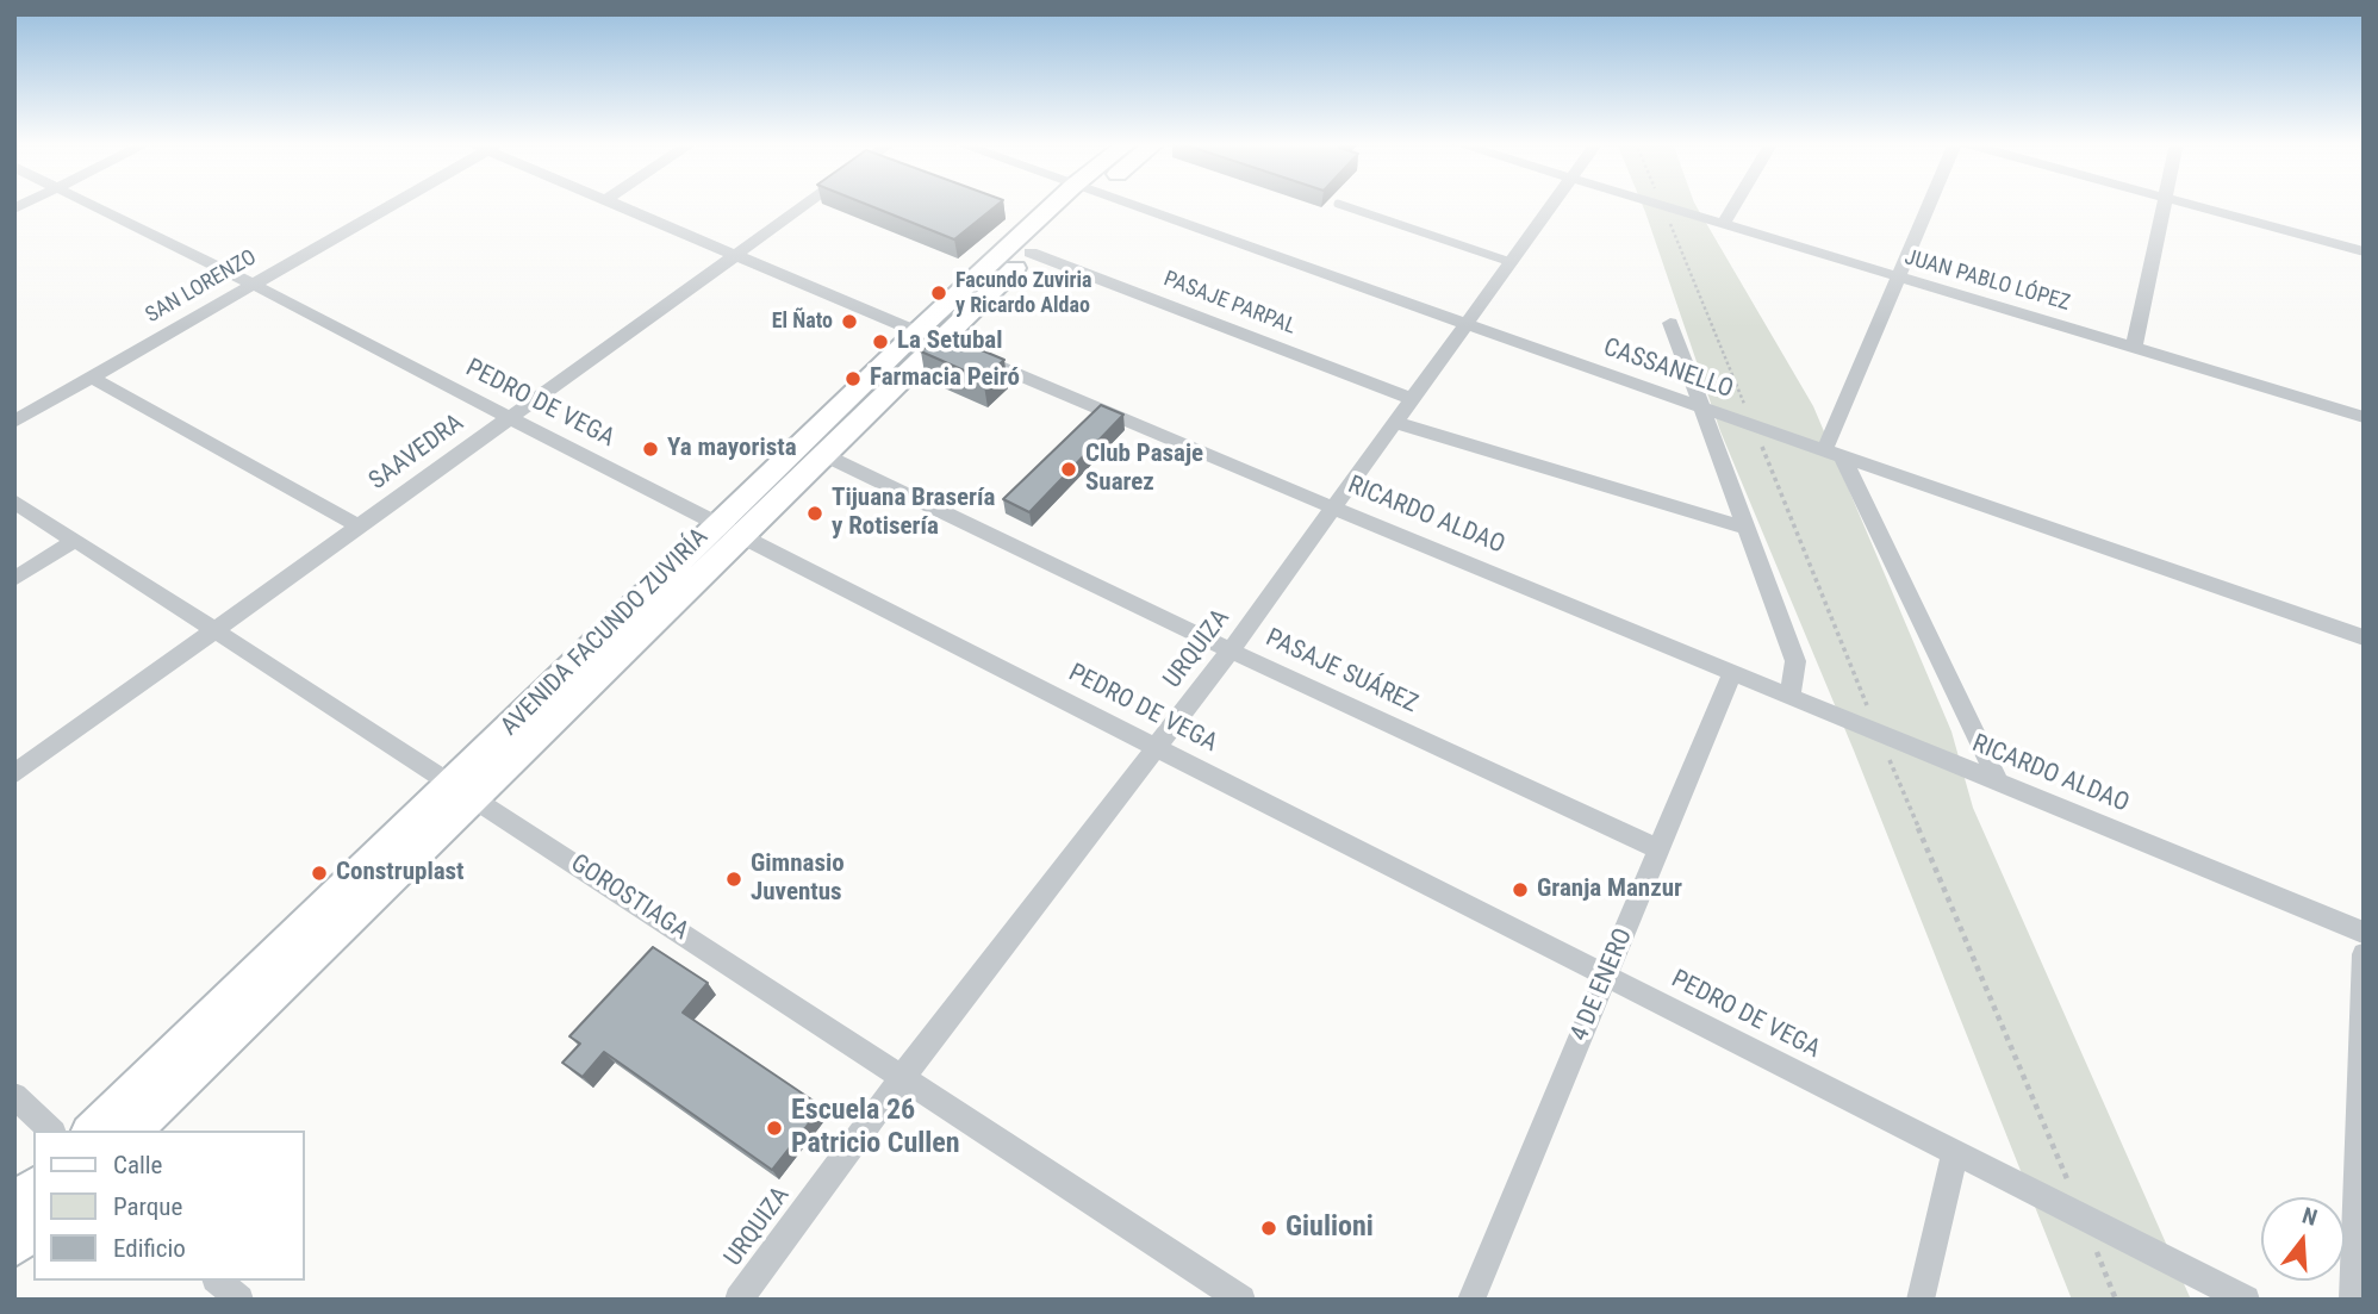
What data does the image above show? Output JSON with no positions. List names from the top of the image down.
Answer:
{
  "streets": {
    "main road": ["AVENIDA FACUNDO ZUVIRÍA"],
    "street": [
      "JUAN PABLO LÓPEZ",
      "SAN LORENZO",
      "PASAJE PARPAL",
      "CASSANELLO",
      "PEDRO DE VEGA",
      "SAAVEDRA",
      "RICARDO ALDAO",
      "URQUIZA",
      "PASAJE SUÁREZ",
      "GOROSTIAGA",
      "4 DE ENERO"
    ]
  },
  "crossings": [
    ["SAN LORENZO", "PEDRO DE VEGA"],
    ["PASAJE PARPAL", "AVENIDA FACUNDO ZUVIRÍA"],
    ["PASAJE PARPAL", "URQUIZA"],
    ["CASSANELLO", "URQUIZA"],
    ["PEDRO DE VEGA", "SAAVEDRA"],
    ["PEDRO DE VEGA", "AVENIDA FACUNDO ZUVIRÍA"],
    ["PEDRO DE VEGA", "URQUIZA"],
    ["PEDRO DE VEGA", "4 DE ENERO"],
    ["SAAVEDRA", "RICARDO ALDAO"],
    ["SAAVEDRA", "GOROSTIAGA"],
    ["RICARDO ALDAO", "AVENIDA FACUNDO ZUVIRÍA"],
    ["RICARDO ALDAO", "URQUIZA"],
    ["RICARDO ALDAO", "4 DE ENERO"],
    ["AVENIDA FACUNDO ZUVIRÍA", "PASAJE SUÁREZ"],
    ["AVENIDA FACUNDO ZUVIRÍA", "GOROSTIAGA"],
    ["URQUIZA", "PASAJE SUÁREZ"],
    ["URQUIZA", "GOROSTIAGA"],
    ["PASAJE SUÁREZ", "4 DE ENERO"]
  ],
  "places": [
    "Facundo Zuviria y Ricardo Aldao",
    "El Ñato",
    "La Setubal",
    "Farmacia Peiró",
    "Ya mayorista",
    "Club Pasaje Suarez",
    "Tijuana Brasería y Rotisería",
    "Construplast",
    "Gimnasio Juventus",
    "Granja Manzur",
    "Escuela 26 Patricio Cullen",
    "Giulioni"
  ],
  "legend": ["Calle", "Parque", "Edificio"],
  "north": "top"
}
